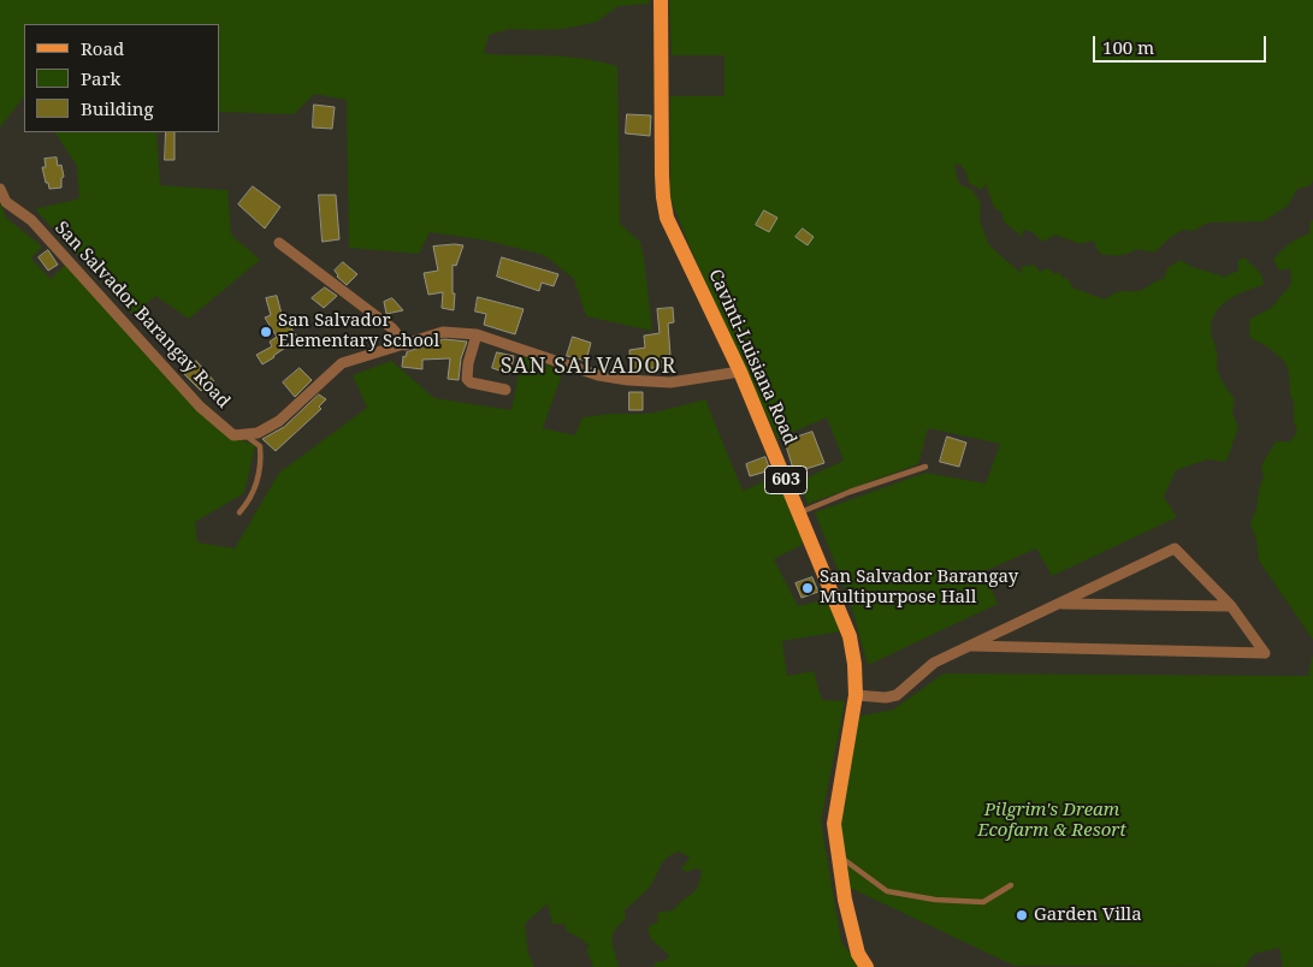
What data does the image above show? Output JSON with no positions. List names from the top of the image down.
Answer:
{
  "streets": {
    "main road": ["Cavinti-Luisiana Road", "603"],
    "street": ["San Salvador Barangay Road"]
  },
  "districts": ["SAN SALVADOR"],
  "parks": ["Pilgrim's Dream Ecofarm & Resort"],
  "places": ["San Salvador Elementary School", "San Salvador Barangay Multipurpose Hall", "Garden Villa"],
  "legend": ["Road", "Park", "Building"],
  "scale_bar": "100 m"
}
